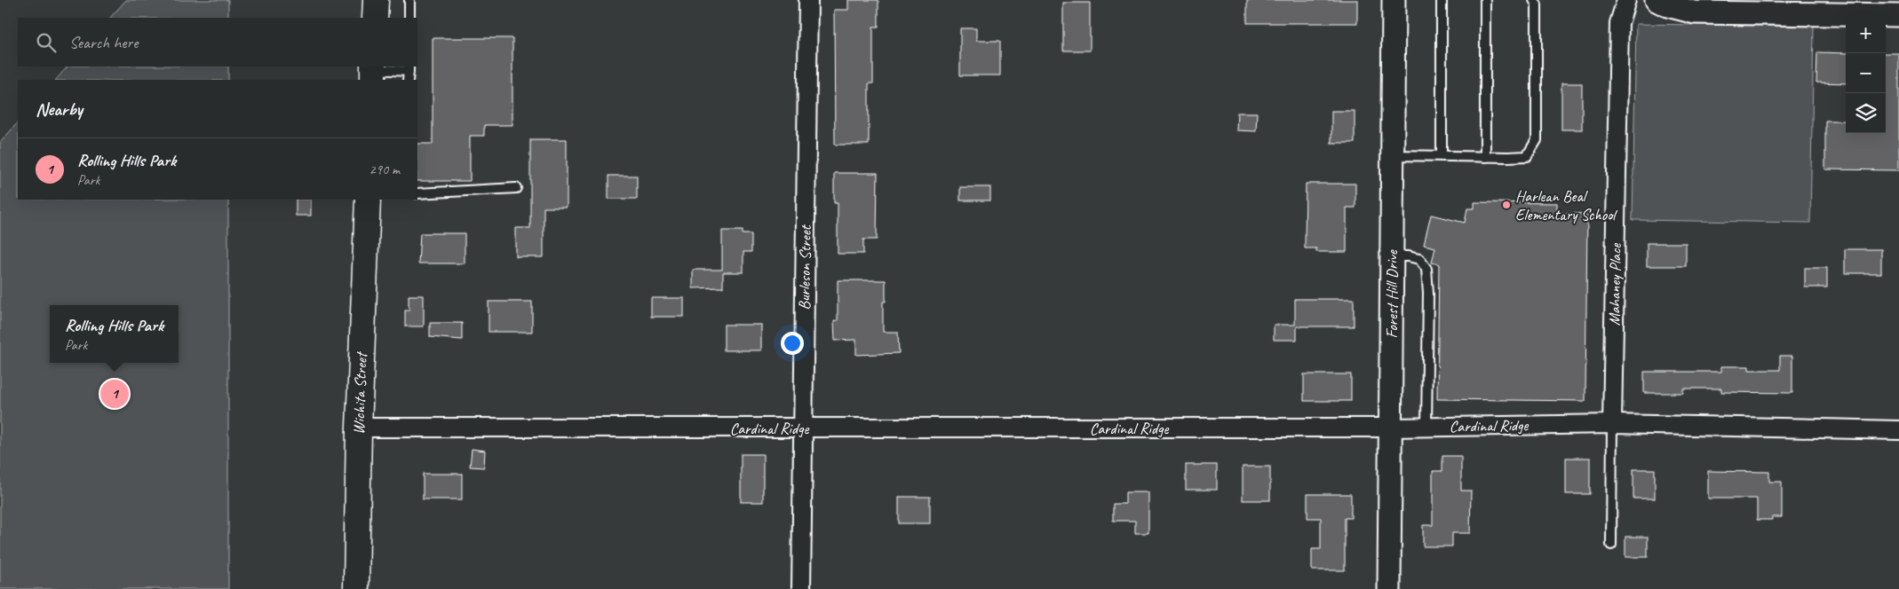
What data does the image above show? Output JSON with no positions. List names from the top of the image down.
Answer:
{
  "streets": {
    "main road": ["Wichita Street"],
    "street": [
      "Burleson Street",
      "Mahaney Place",
      "Forest Hill Drive",
      "Cardinal Ridge"
    ]
  },
  "crossings": [
    ["Burleson Street", "Cardinal Ridge"],
    ["Mahaney Place", "Cardinal Ridge"],
    ["Forest Hill Drive", "Cardinal Ridge"],
    ["Wichita Street", "Cardinal Ridge"]
  ],
  "places": ["Harlean Beal Elementary School"],
  "page": {
    "map_buttons": ["+", "−"],
    "search": "Search here",
    "heading": "Nearby",
    "list": [
      {
        "mark": "1",
        "name": "Rolling Hills Park",
        "note": "Park",
        "value": "290 m"
      }
    ],
    "popup": ["Rolling Hills Park", "Park"],
    "pins": "1"
  }
}
